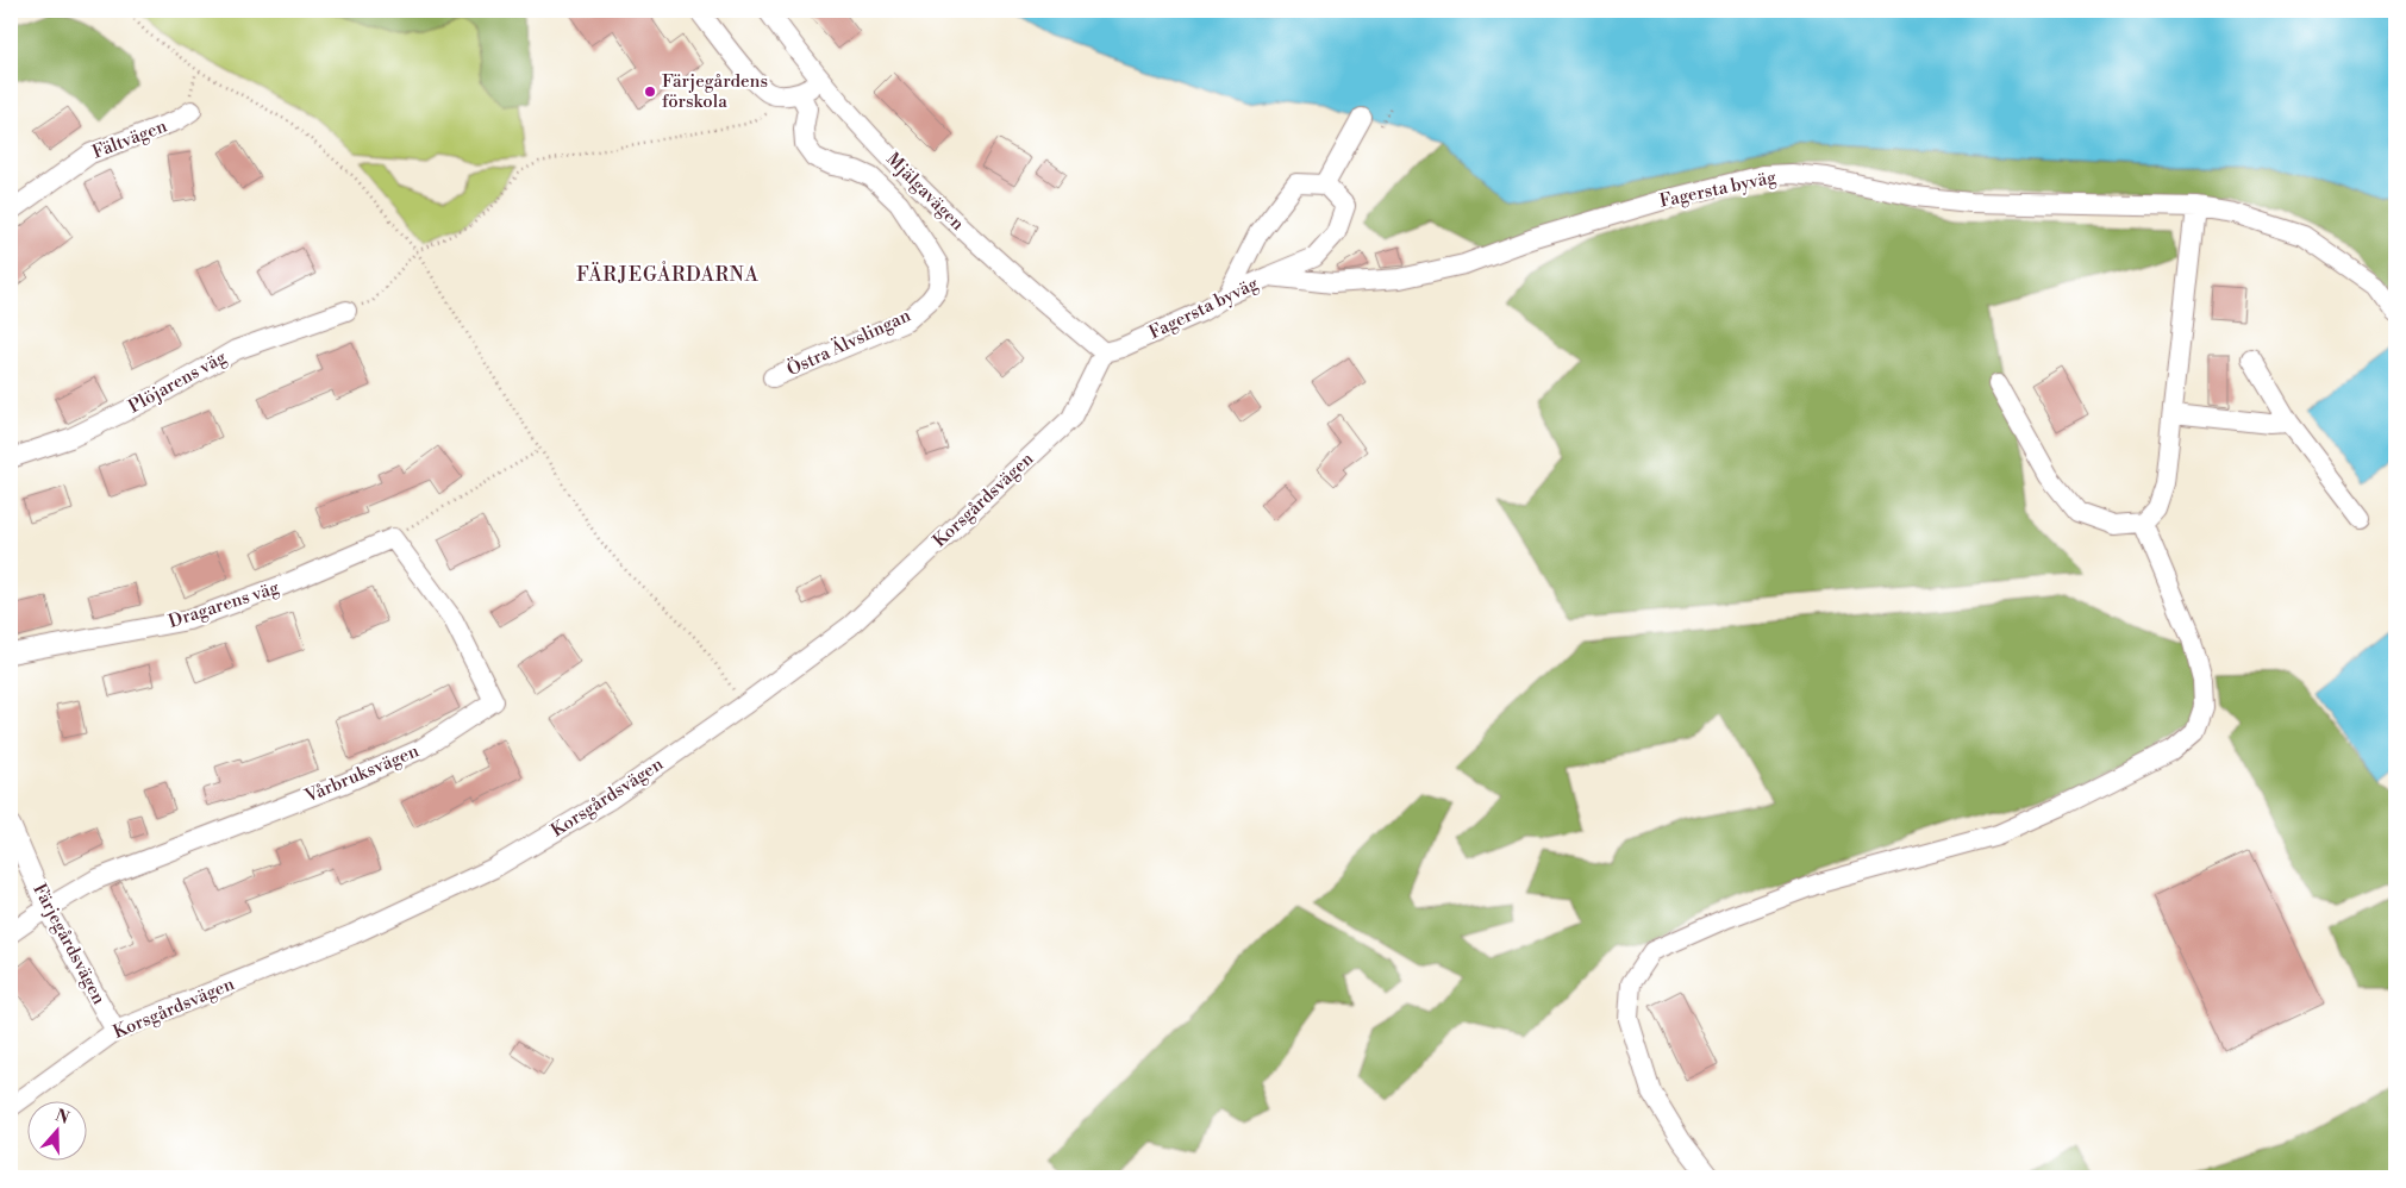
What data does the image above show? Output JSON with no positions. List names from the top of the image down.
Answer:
{
  "streets": {
    "street": [
      "Fältvägen",
      "Fagersta byväg",
      "Mjälgavägen",
      "Östra Älvslingan",
      "Plöjarens väg",
      "Korsgårdsvägen",
      "Dragarens väg",
      "Vårbruksvägen",
      "Färjegårdsvägen"
    ]
  },
  "crossings": [
    ["Fagersta byväg", "Mjälgavägen"],
    ["Fagersta byväg", "Korsgårdsvägen"],
    ["Mjälgavägen", "Korsgårdsvägen"],
    ["Korsgårdsvägen", "Färjegårdsvägen"],
    ["Dragarens väg", "Vårbruksvägen"],
    ["Vårbruksvägen", "Färjegårdsvägen"]
  ],
  "districts": ["FÄRJEGÅRDARNA"],
  "places": ["Färjegårdens förskola"],
  "north": "top"
}
